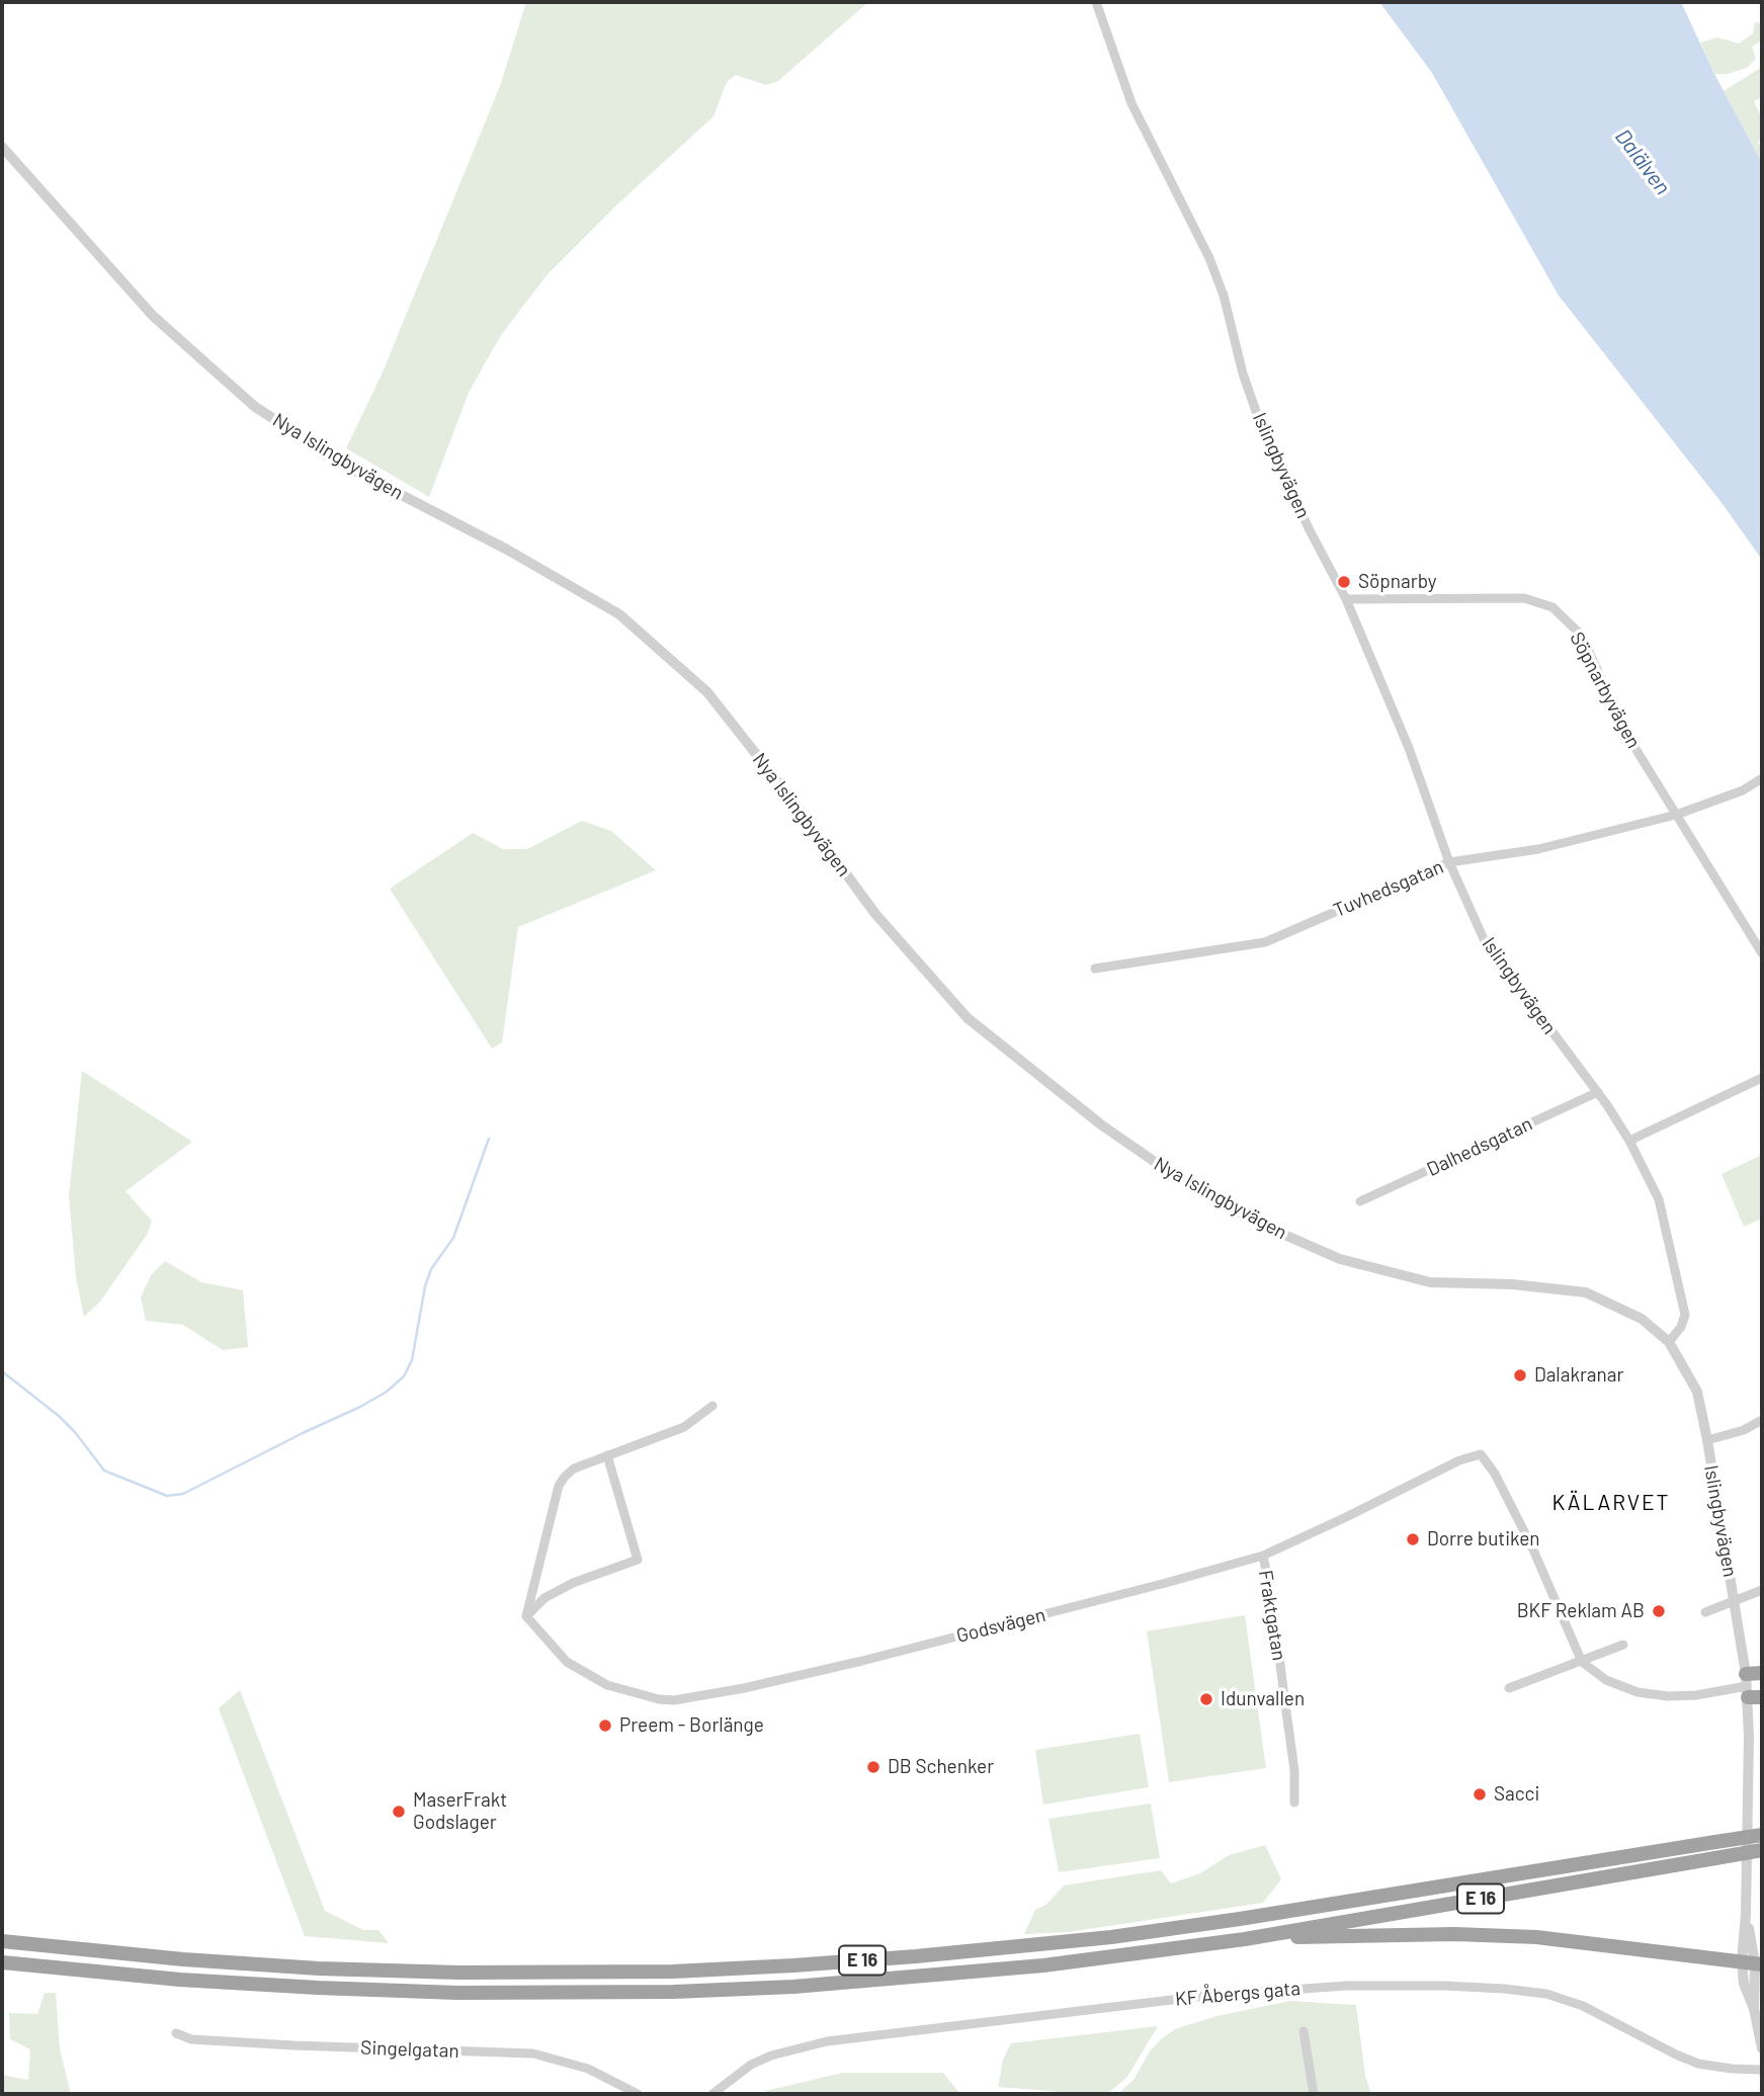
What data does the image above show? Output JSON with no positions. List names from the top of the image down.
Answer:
{
  "streets": {
    "highway": ["E 16"],
    "street": [
      "Nya Islingbyvägen",
      "Islingbyvägen",
      "Söpnarbyvägen",
      "Tuvhedsgatan",
      "Dalhedsgatan",
      "Fraktgatan",
      "Godsvägen",
      "KF Åbergs gata",
      "Singelgatan"
    ]
  },
  "crossings": [
    ["Nya Islingbyvägen", "Islingbyvägen"],
    ["Islingbyvägen", "Söpnarbyvägen"],
    ["Islingbyvägen", "Tuvhedsgatan"],
    ["Islingbyvägen", "Dalhedsgatan"],
    ["Söpnarbyvägen", "Tuvhedsgatan"],
    ["Fraktgatan", "Godsvägen"]
  ],
  "districts": ["KÄLARVET"],
  "water": ["Dalälven"],
  "places": [
    "Söpnarby",
    "Dalakranar",
    "Dorre butiken",
    "BKF Reklam AB",
    "Idunvallen",
    "Preem - Borlänge",
    "DB Schenker",
    "Sacci",
    "MaserFrakt Godslager"
  ]
}
